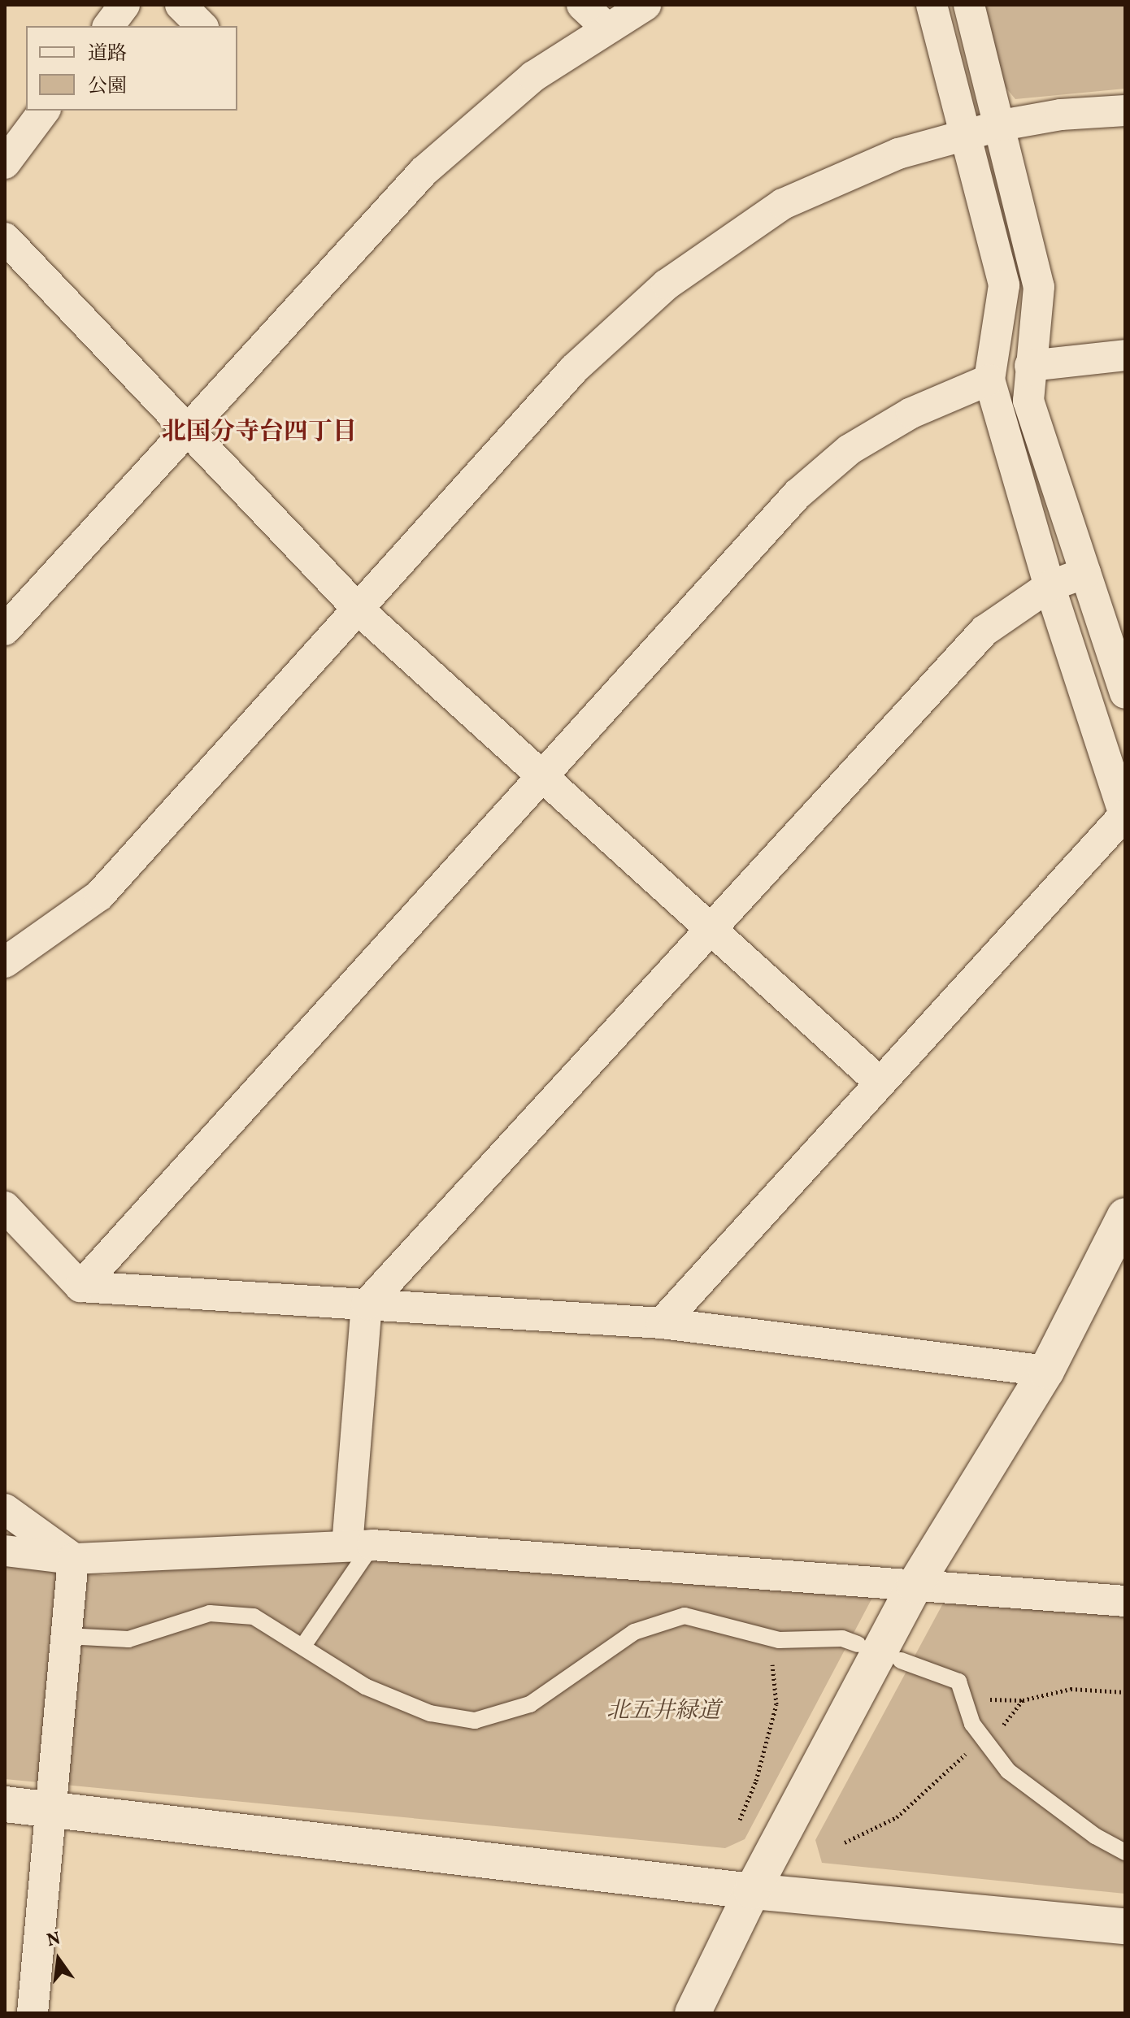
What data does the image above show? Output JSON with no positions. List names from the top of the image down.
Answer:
{
  "districts": ["北国分寺台四丁目"],
  "parks": ["北五井緑道"],
  "legend": ["道路", "公園"],
  "north": "top"
}
